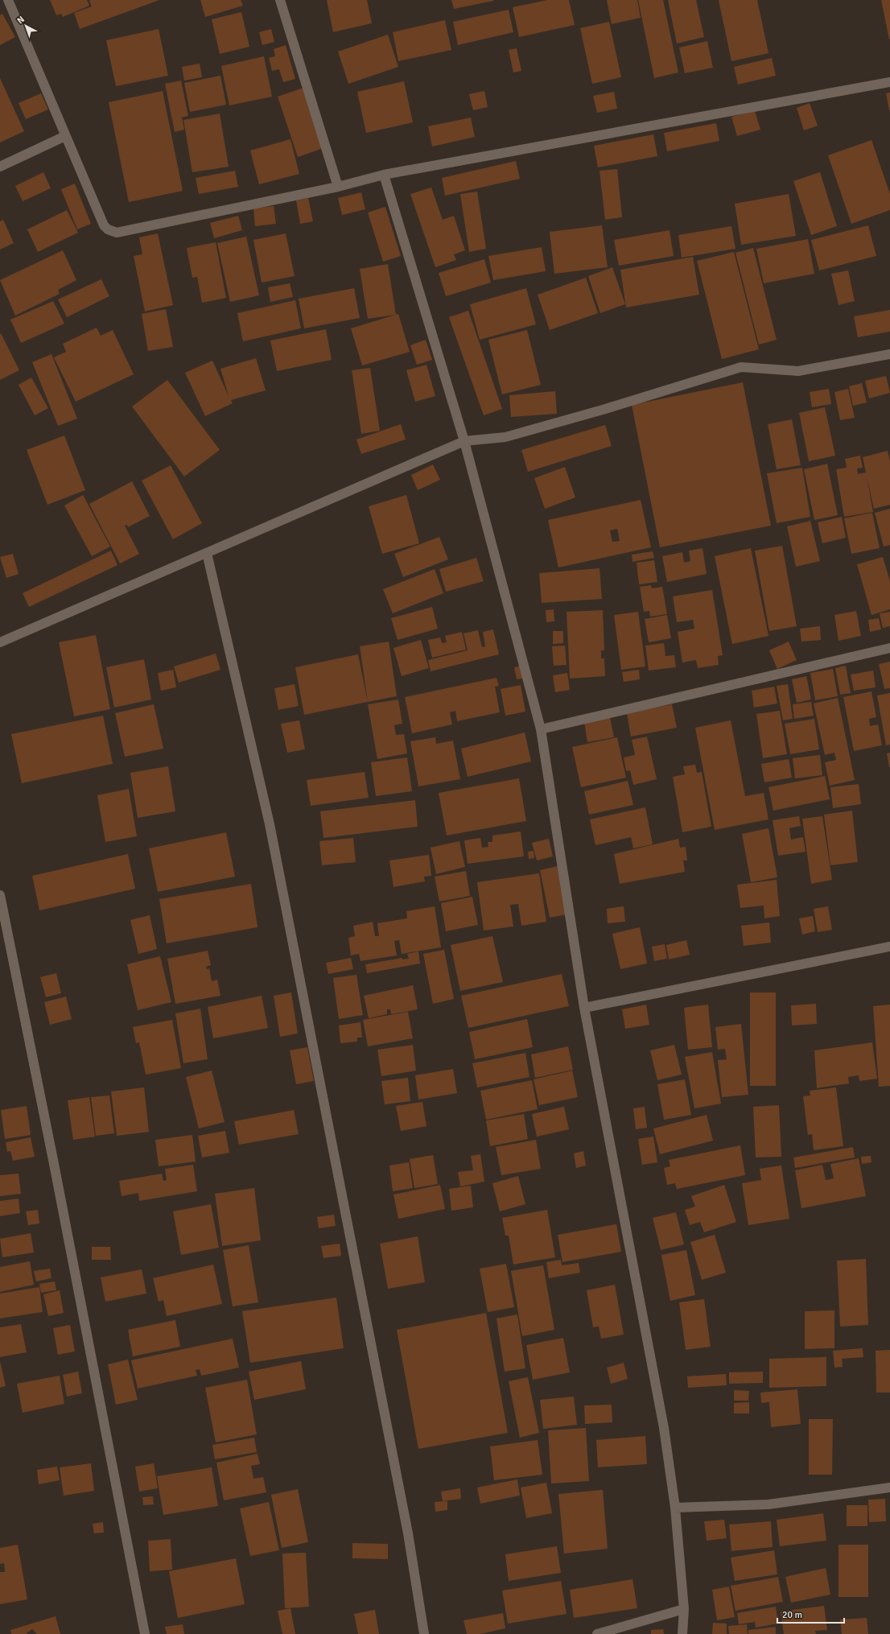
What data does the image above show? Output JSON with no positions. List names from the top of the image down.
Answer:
{
  "scale_bar": "20 m",
  "north": "top left"
}
